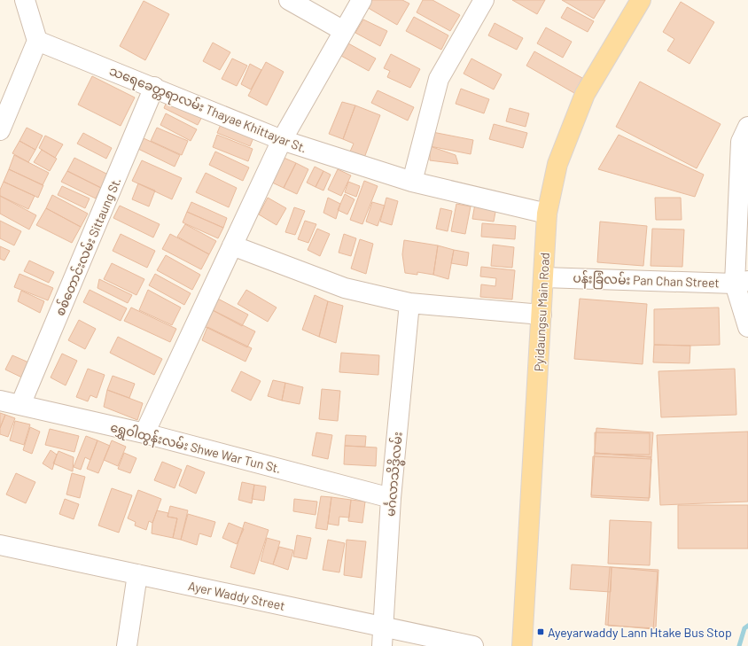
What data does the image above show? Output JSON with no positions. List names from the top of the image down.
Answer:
{
  "streets": {
    "main road": ["Pyidaungsu Main Road"],
    "street": [
      "သရေခေတ္တရာလမ်း Thayae Khittayar St.",
      "စစ်တောင်းလမ်း Sittaung St.",
      "ပန်းခြံလမ်း Pan Chan Street",
      "ရွှေဝါထွန်းလမ်း Shwe War Tun St.",
      "မင်္ဂလာသိဒ္ဓိလမ်း",
      "Ayer Waddy Street"
    ]
  },
  "crossings": [
    ["သရေခေတ္တရာလမ်း Thayae Khittayar St.", "စစ်တောင်းလမ်း Sittaung St."],
    ["သရေခေတ္တရာလမ်း Thayae Khittayar St.", "Pyidaungsu Main Road"],
    ["စစ်တောင်းလမ်း Sittaung St.", "ရွှေဝါထွန်းလမ်း Shwe War Tun St."],
    ["ပန်းခြံလမ်း Pan Chan Street", "Pyidaungsu Main Road"],
    ["ရွှေဝါထွန်းလမ်း Shwe War Tun St.", "မင်္ဂလာသိဒ္ဓိလမ်း"],
    ["မင်္ဂလာသိဒ္ဓိလမ်း", "Ayer Waddy Street"]
  ],
  "places": {
    "transit": ["Ayeyarwaddy Lann Htake Bus Stop"]
  }
}
